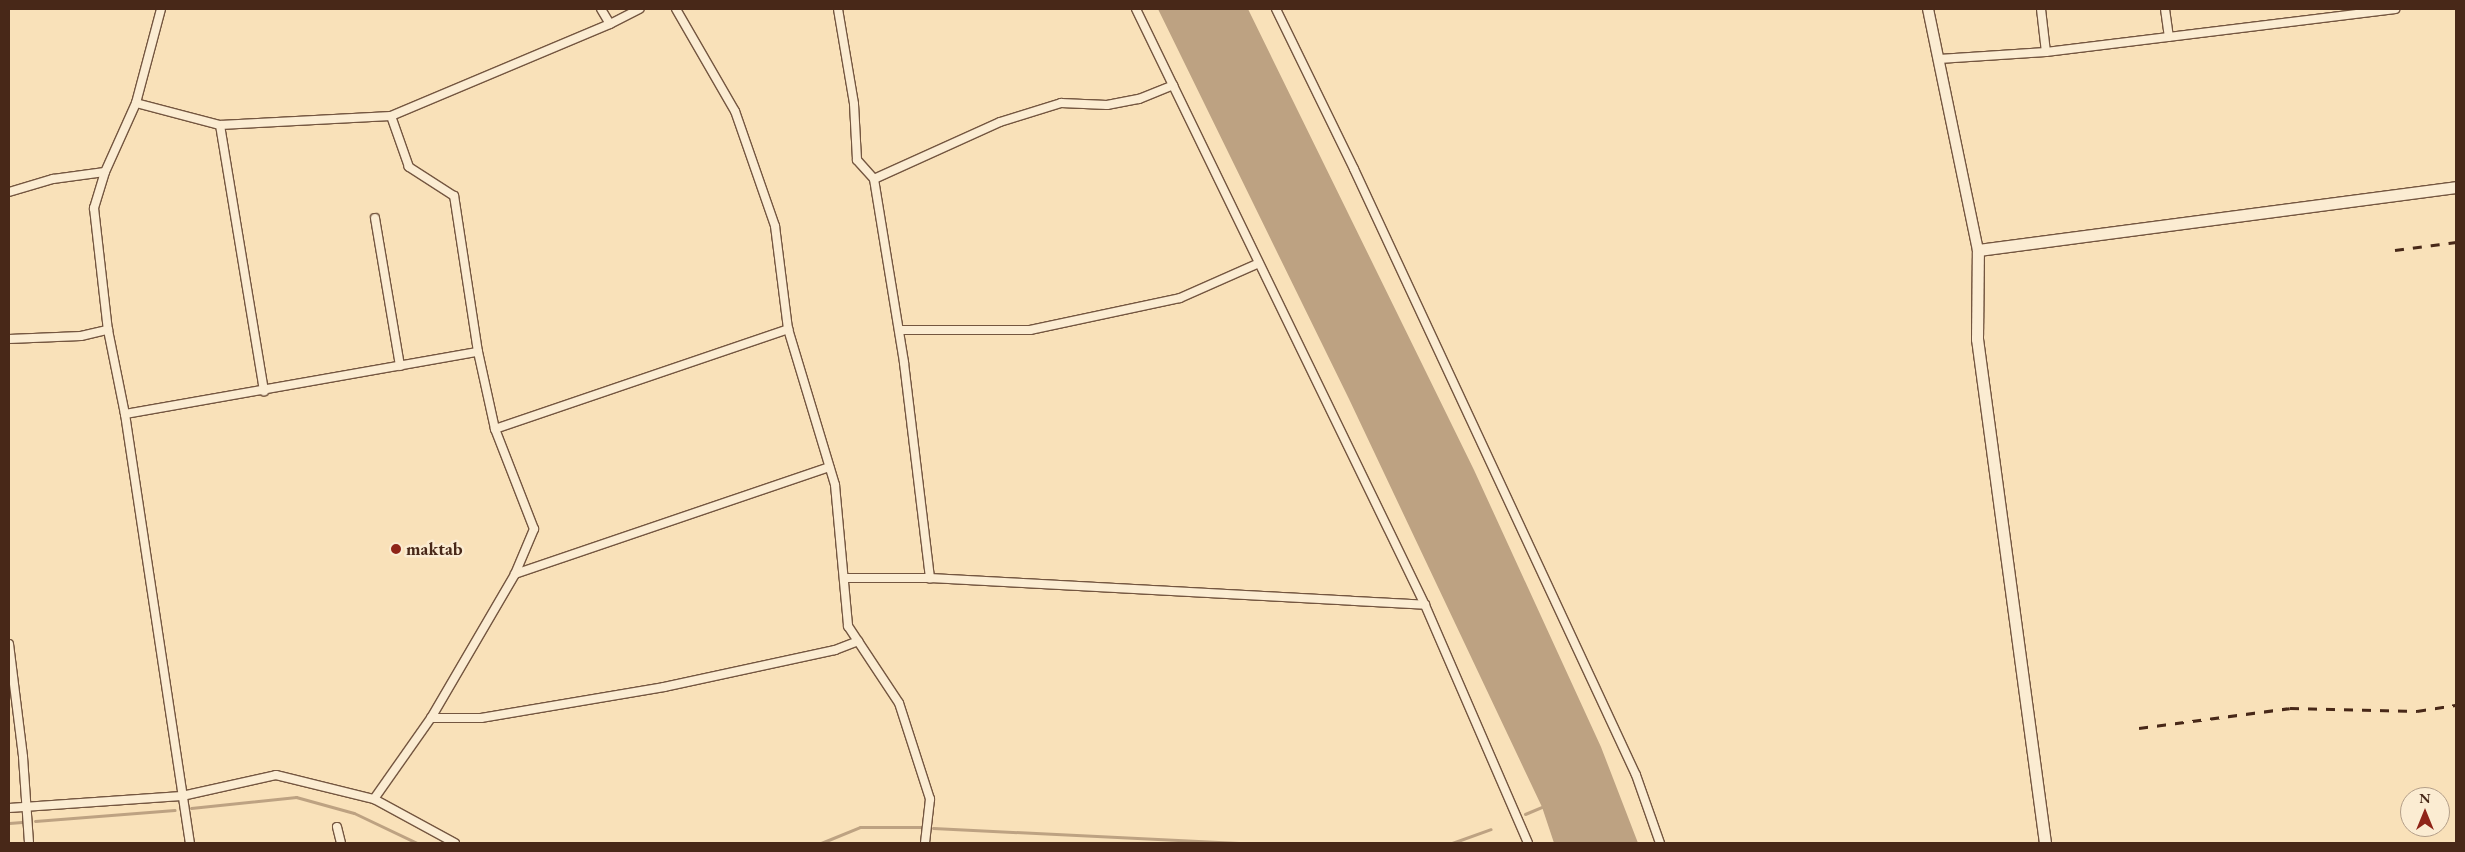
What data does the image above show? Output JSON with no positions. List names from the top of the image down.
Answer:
{
  "places": ["maktab"],
  "north": "top"
}
